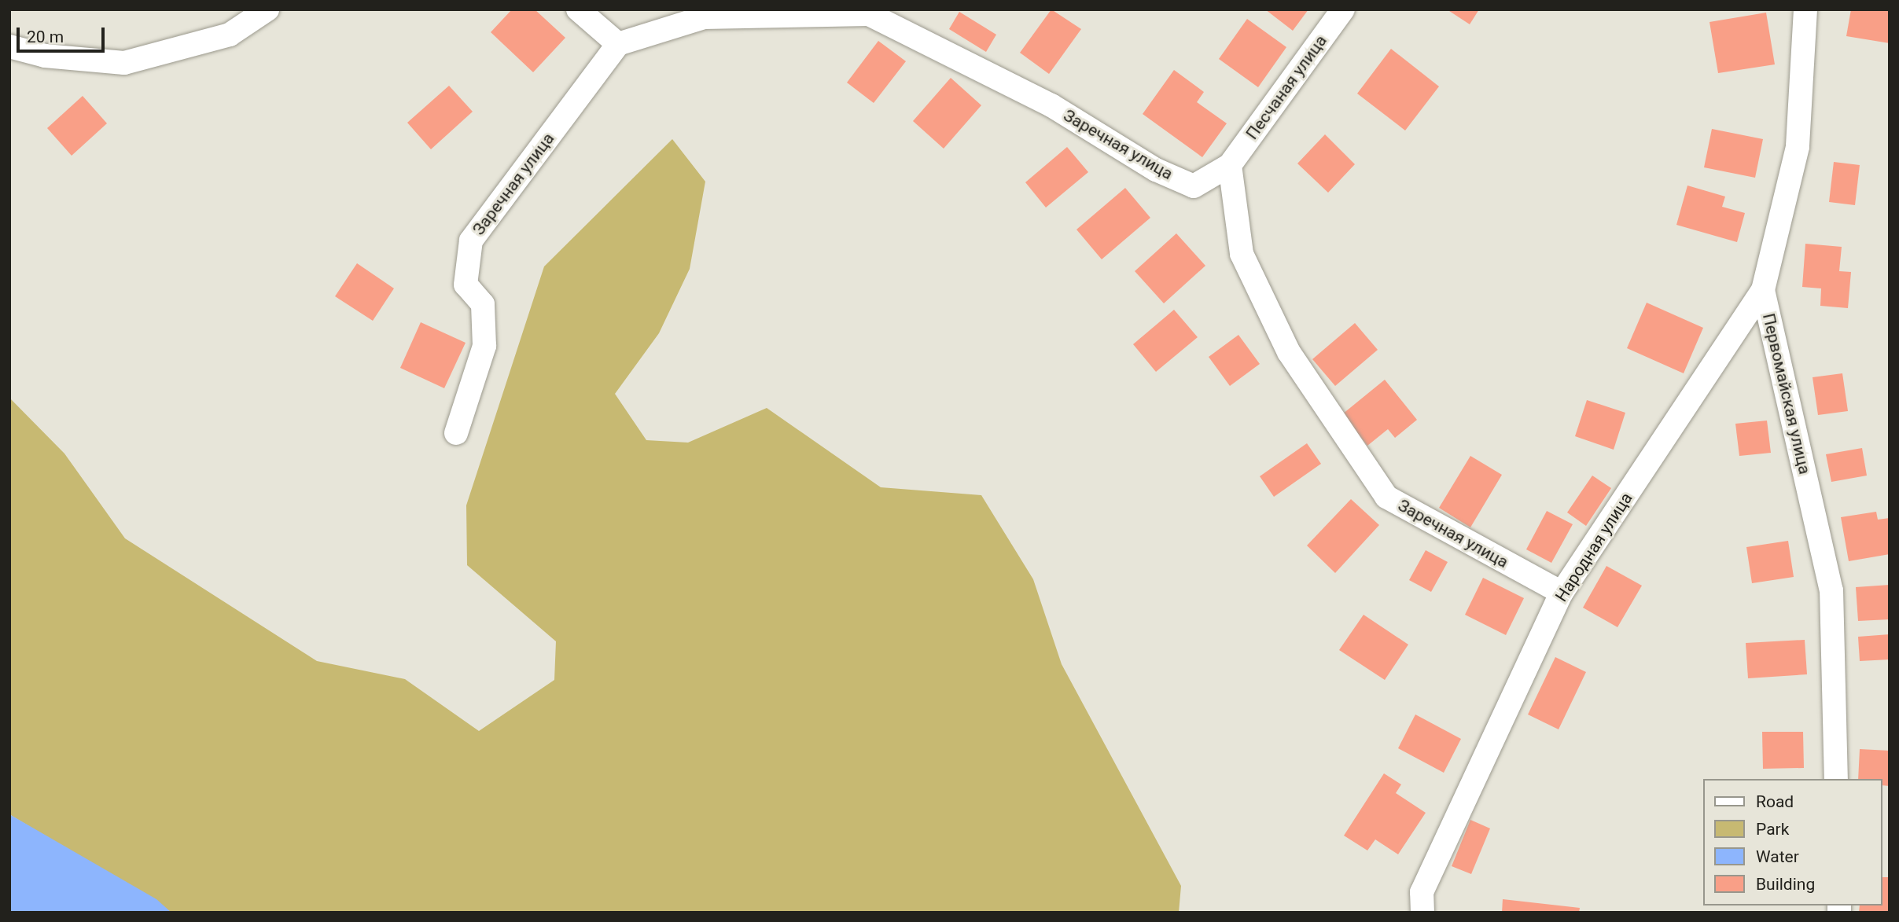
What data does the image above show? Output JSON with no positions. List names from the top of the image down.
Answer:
{
  "streets": {
    "street": [
      "Песчаная улица",
      "Заречная улица",
      "Первомайская улица",
      "Народная улица"
    ]
  },
  "crossings": [
    ["Песчаная улица", "Заречная улица"],
    ["Заречная улица", "Народная улица"],
    ["Первомайская улица", "Народная улица"]
  ],
  "legend": [
    "Road",
    "Park",
    "Water",
    "Building"
  ],
  "scale_bar": "20 m"
}
